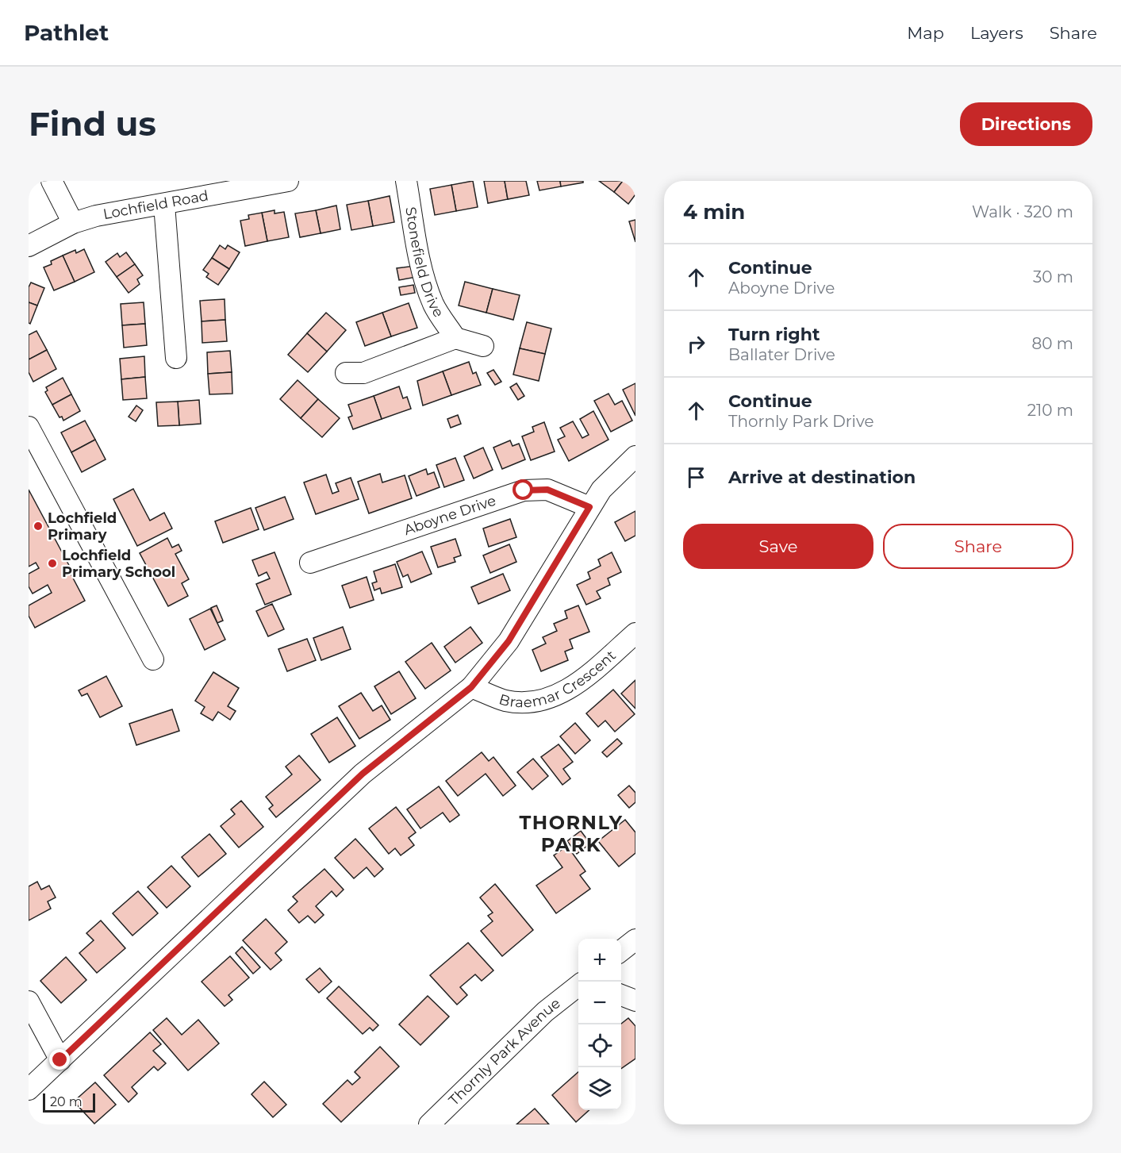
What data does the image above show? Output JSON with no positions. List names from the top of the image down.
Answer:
{
  "streets": {
    "street": [
      "Lochfield Road",
      "Stonefield Drive",
      "Aboyne Drive",
      "Braemar Crescent",
      "Thornly Park Avenue"
    ]
  },
  "districts": ["THORNLY PARK"],
  "places": ["Lochfield Primary", "Lochfield Primary School"],
  "scale_bar": "20 m",
  "page": {
    "header": "Pathlet",
    "nav": ["Map", "Layers", "Share"],
    "buttons": [
      "Directions",
      ["Save", "Share"]
    ],
    "title": "Find us",
    "heading": ["4 min", "Walk · 320 m"],
    "list": [
      ["Continue", "Aboyne Drive", "30 m"],
      ["Turn right", "Ballater Drive", "80 m"],
      ["Continue", "Thornly Park Drive", "210 m"],
      "Arrive at destination"
    ],
    "map_buttons": ["+", "−"],
    "scale": "20 m"
  }
}
